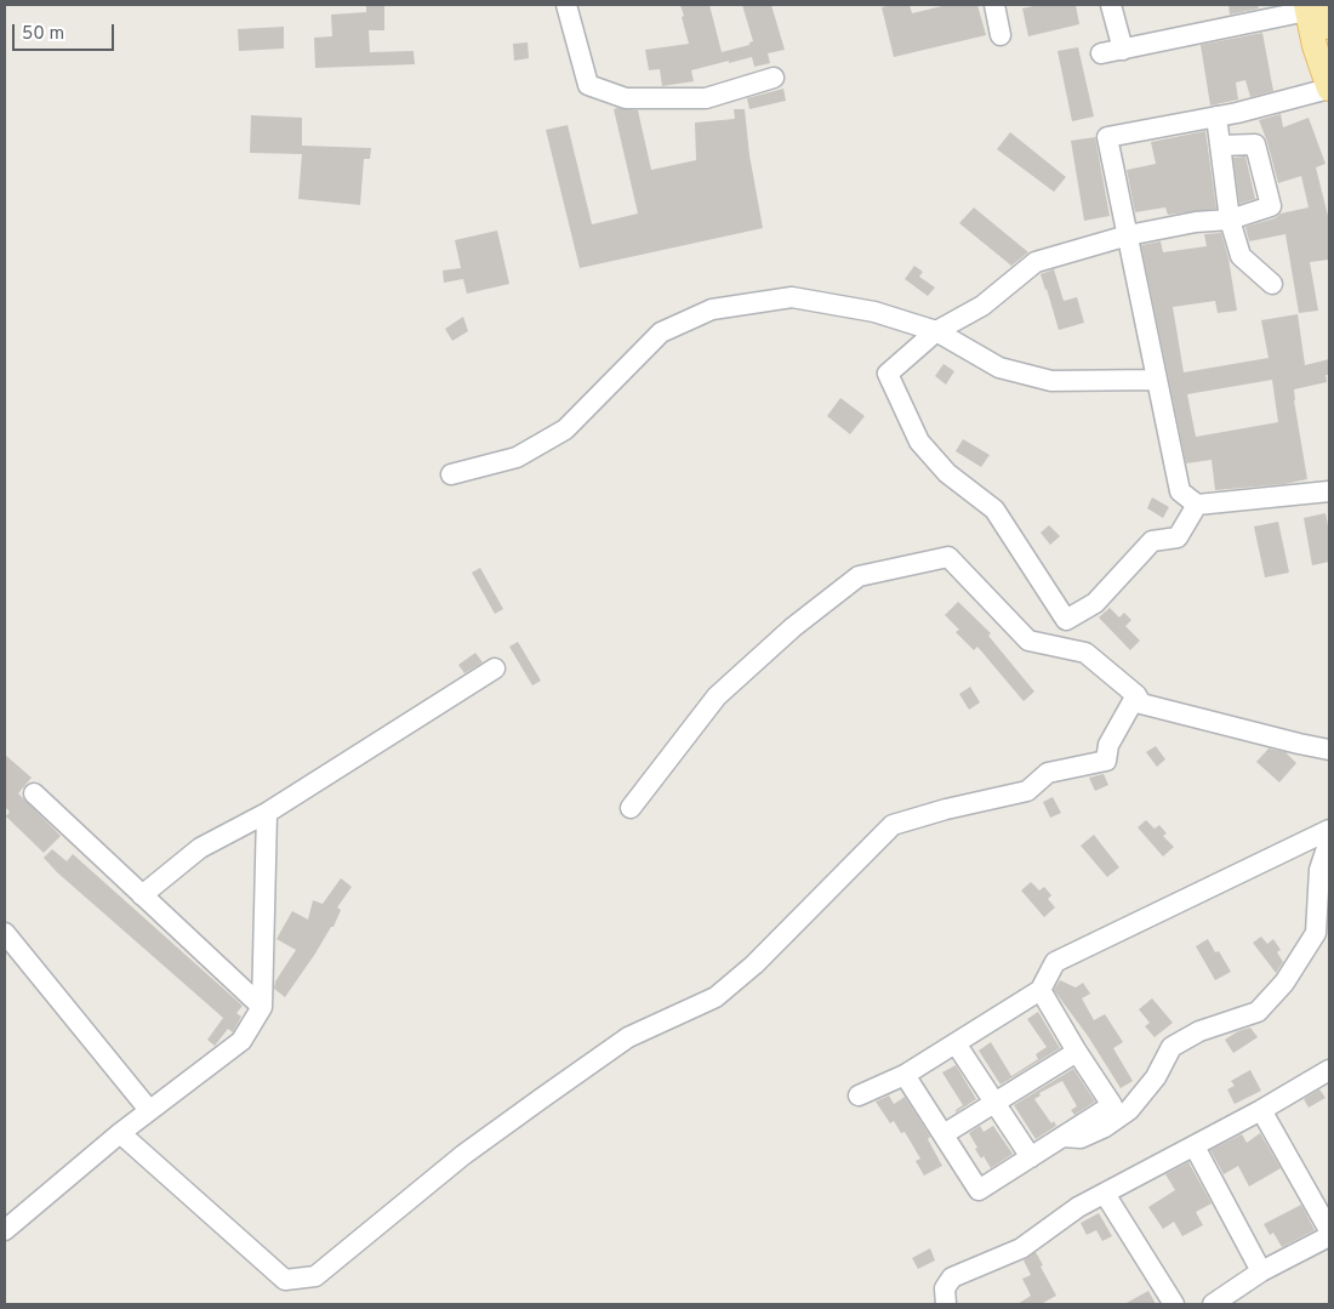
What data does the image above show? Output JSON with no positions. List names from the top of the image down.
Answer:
{
  "scale_bar": "50 m"
}
